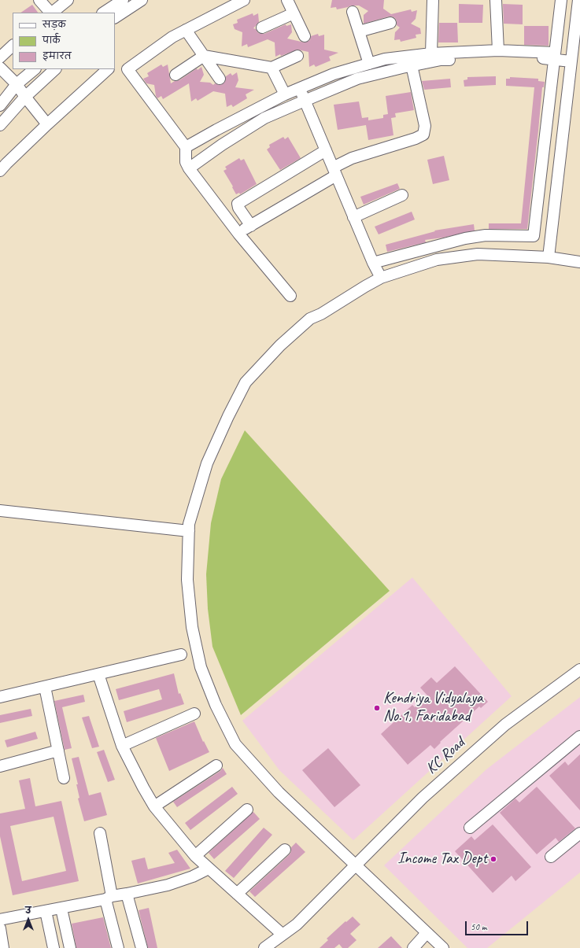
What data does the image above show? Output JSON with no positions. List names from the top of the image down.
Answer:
{
  "streets": {
    "street": ["KC Road"]
  },
  "places": ["Kendriya Vidyalaya No.1, Faridabad", "Income Tax Dept"],
  "legend": ["सड़क", "पार्क", "इमारत"],
  "scale_bar": "50 m",
  "north": "top"
}
